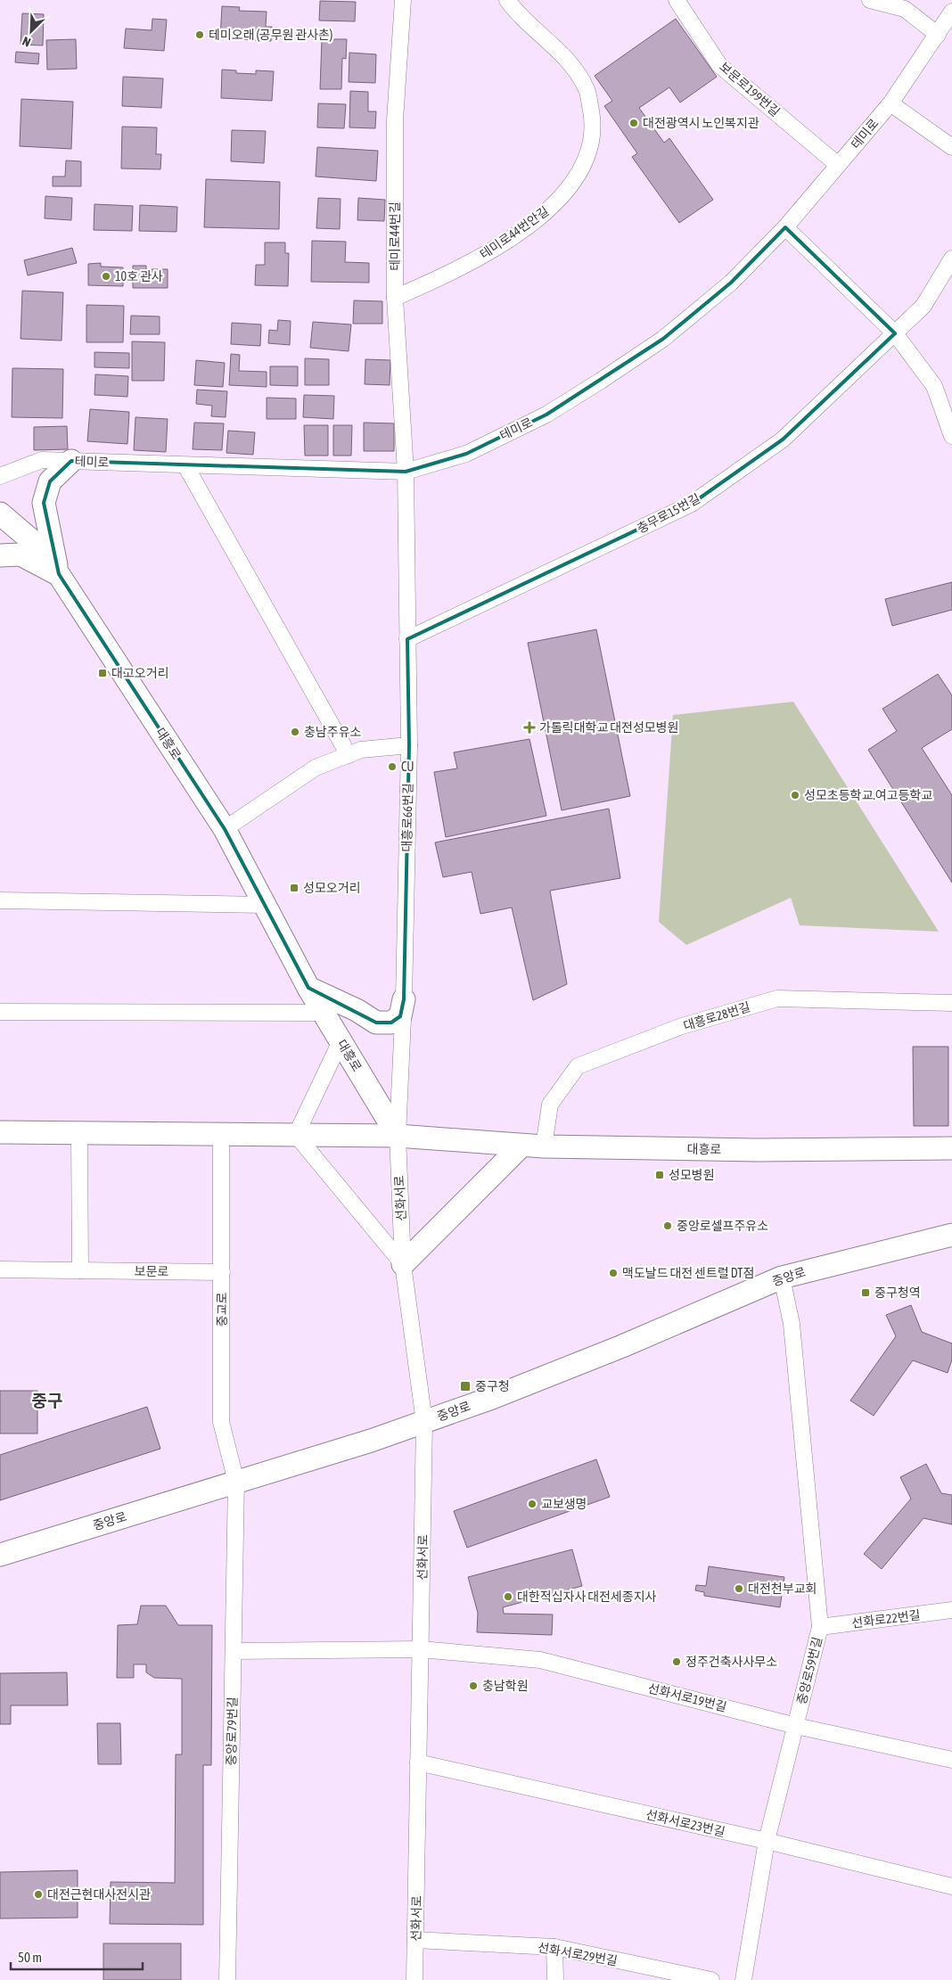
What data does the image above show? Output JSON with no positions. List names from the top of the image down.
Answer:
{
  "streets": {
    "main road": ["대흥로", "중앙로"],
    "street": [
      "보문로199번길",
      "테미로",
      "테미로44번안길",
      "테미로44번길",
      "충무로15번길",
      "대흥로66번길",
      "대흥로28번길",
      "선화서로",
      "보문로",
      "중교로",
      "선화로22번길",
      "중앙로59번길",
      "선화서로19번길",
      "중앙로79번길",
      "선화서로23번길",
      "선화서로29번길"
    ]
  },
  "crossings": [
    ["보문로199번길", "테미로"],
    ["테미로", "테미로44번길"],
    ["테미로", "대흥로66번길"],
    ["테미로44번안길", "테미로44번길"],
    ["테미로44번길", "대흥로66번길"],
    ["충무로15번길", "대흥로66번길"],
    ["대흥로", "대흥로66번길"],
    ["대흥로", "대흥로28번길"],
    ["대흥로", "선화서로"],
    ["대흥로66번길", "선화서로"],
    ["선화서로", "중앙로"],
    ["선화서로", "선화서로19번길"],
    ["선화서로", "선화서로23번길"],
    ["선화서로", "선화서로29번길"],
    ["보문로", "중교로"],
    ["중앙로", "중교로"],
    ["중앙로", "중앙로59번길"],
    ["중앙로", "중앙로79번길"],
    ["중교로", "중앙로79번길"],
    ["선화로22번길", "중앙로59번길"],
    ["중앙로59번길", "선화서로19번길"],
    ["중앙로59번길", "선화서로23번길"],
    ["선화서로19번길", "중앙로79번길"]
  ],
  "districts": ["중구"],
  "places": {
    "other": [
      "테미오래 (공무원 관사촌)",
      "대전광역시 노인복지관",
      "10호 관사",
      "충남주유소",
      "CU",
      "성모초등학교.여고등학교",
      "중앙로셀프주유소",
      "맥도날드 대전 센트럴 DT점",
      "교보생명",
      "대전천부교회",
      "대한적십자사 대전세종지사",
      "정주건축사사무소",
      "충남학원",
      "대전근현대사전시관"
    ],
    "transit": [
      "대고오거리",
      "성모오거리",
      "성모병원",
      "중구청역",
      "중구청"
    ],
    "health": ["가톨릭대학교 대전성모병원"]
  },
  "scale_bar": "50 m",
  "north": "bottom left"
}
